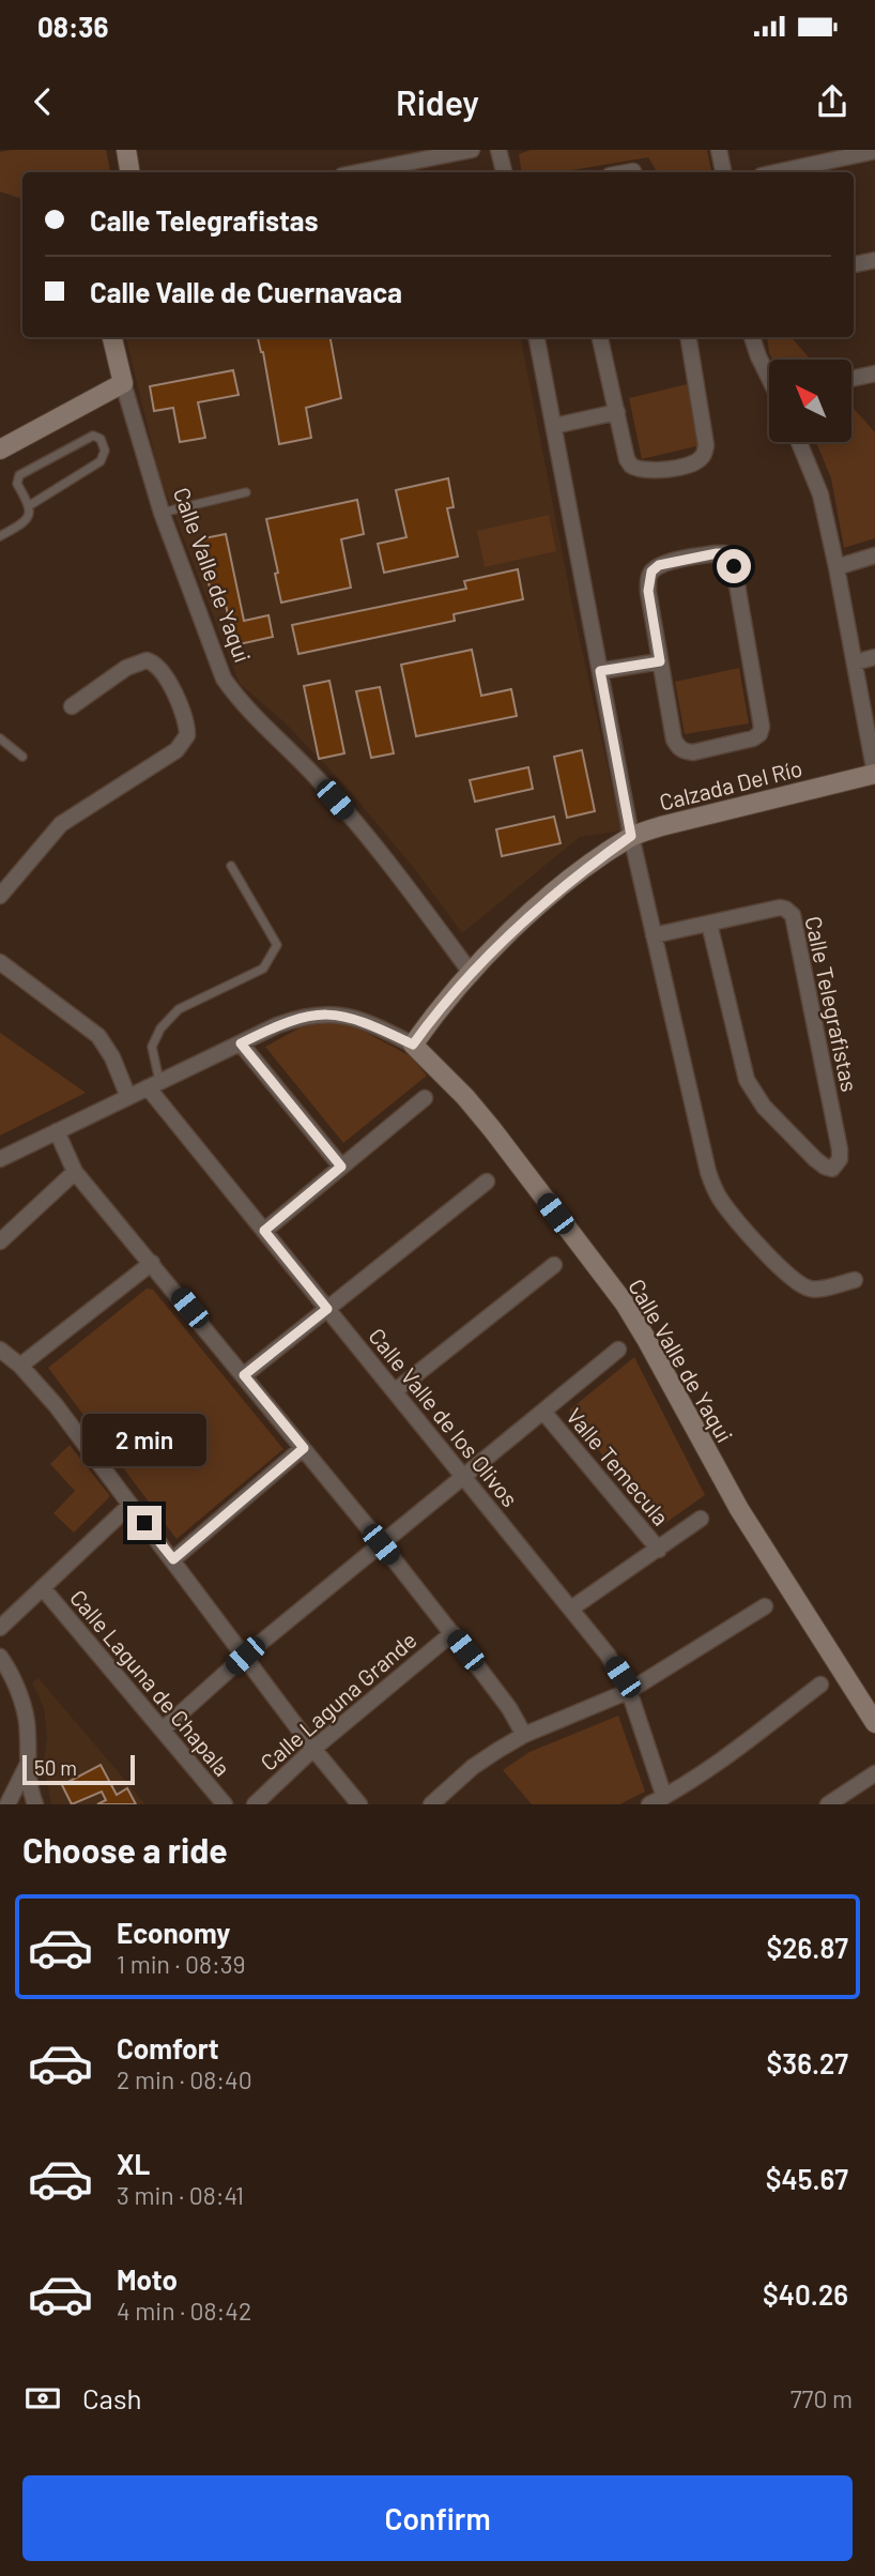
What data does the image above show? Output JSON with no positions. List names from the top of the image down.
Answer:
{
  "streets": {
    "street": [
      "Calle Valle de Yaqui",
      "Calzada Del Río",
      "Calle Telegrafistas",
      "Calle Valle de los Olivos",
      "Valle Temecula",
      "Calle Laguna de Chapala",
      "Calle Laguna Grande"
    ]
  },
  "crossings": [
    ["Calle Valle de Yaqui", "Calzada Del Río"]
  ],
  "scale_bar": "50 m",
  "north": "top left",
  "page": {
    "status": "08:36",
    "header": "Ridey",
    "banner": ["Calle Telegrafistas", "Calle Valle de Cuernavaca"],
    "bubble": "2 min",
    "scale": "50 m",
    "heading": "Choose a ride",
    "list": [
      {
        "name": "Economy",
        "note": "1 min · 08:39",
        "value": "$26.87"
      },
      {
        "name": "Comfort",
        "note": "2 min · 08:40",
        "value": "$36.27"
      },
      {
        "name": "XL",
        "note": "3 min · 08:41",
        "value": "$45.67"
      },
      {
        "name": "Moto",
        "note": "4 min · 08:42",
        "value": "$40.26"
      }
    ],
    "pay": ["Cash", "770 m"],
    "buttons": "Confirm"
  }
}
